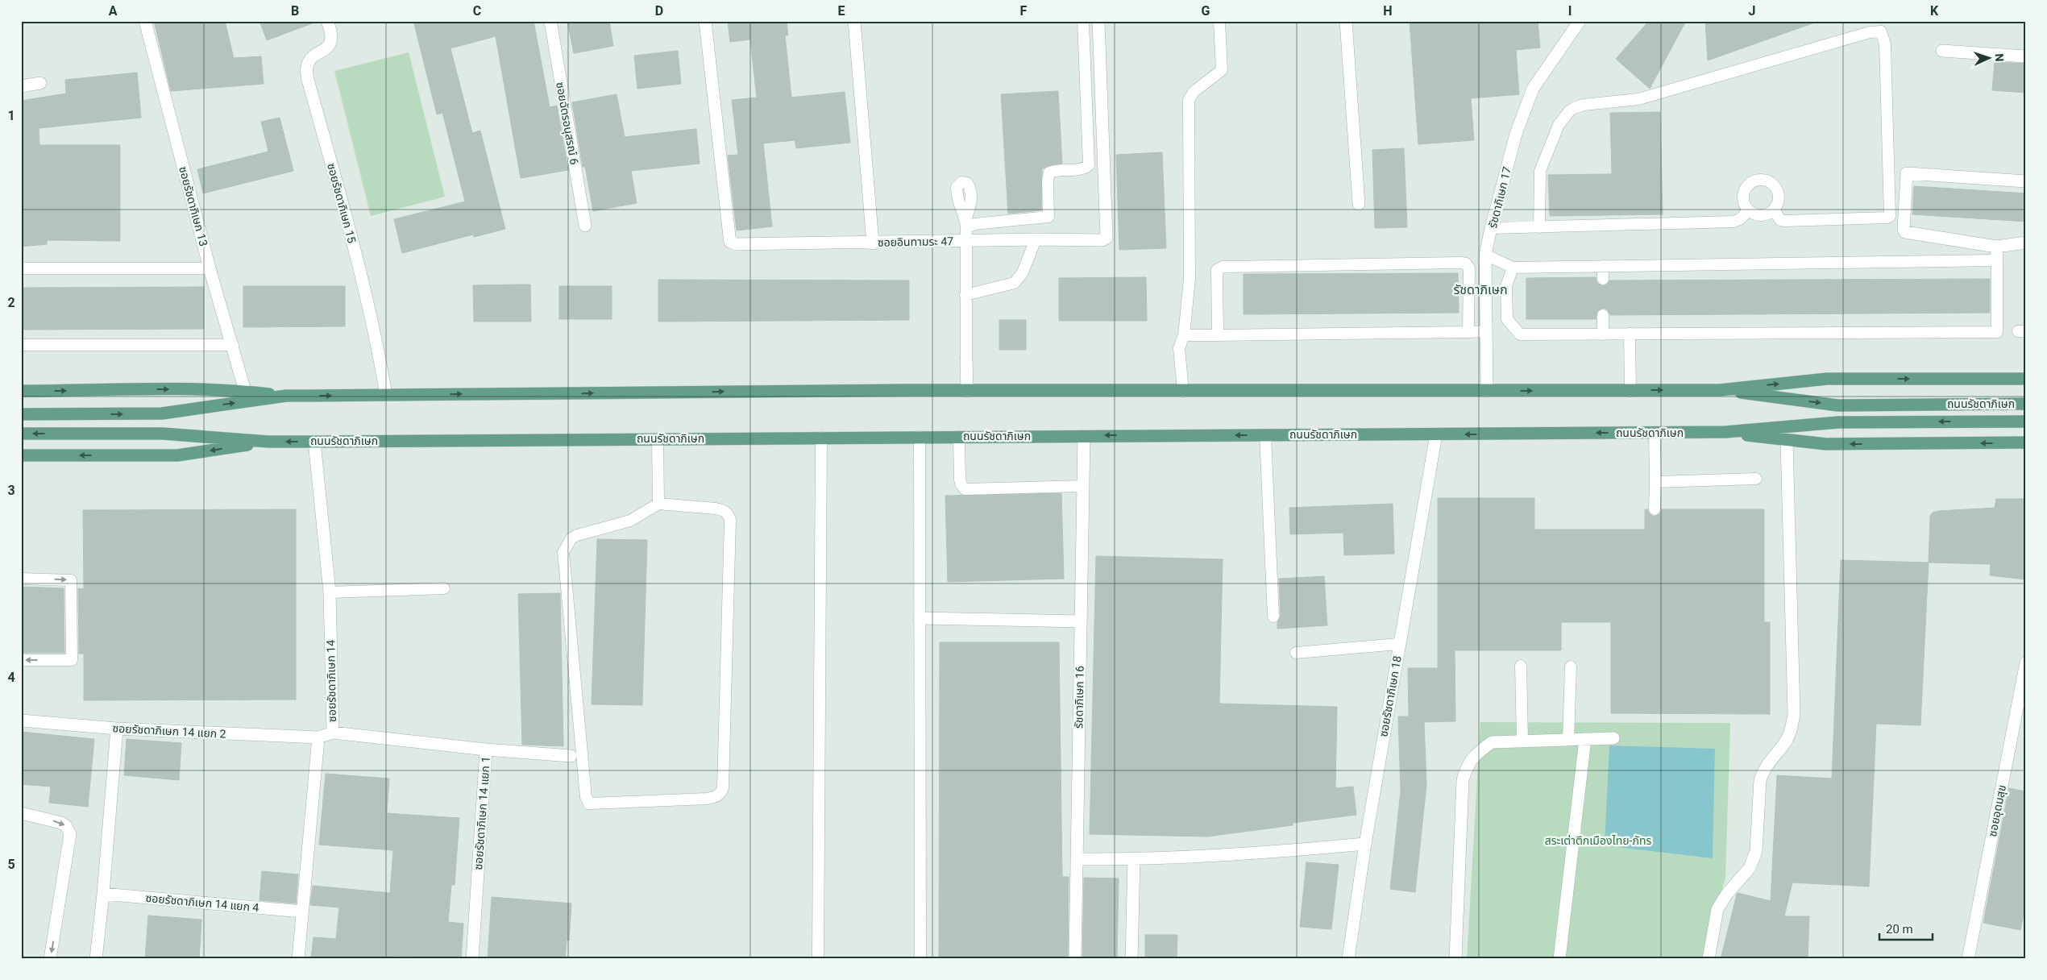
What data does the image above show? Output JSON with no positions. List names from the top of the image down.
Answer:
{
  "streets": {
    "main road": ["ถนนรัชดาภิเษก"],
    "street": [
      "ซอยฉัตรอนุสรณ์ 6",
      "รัชดาภิเษก 17",
      "ซอยรัชดาภิเษก 15",
      "ซอยรัชดาภิเษก 13",
      "ซอยอินทามระ 47",
      "ซอยรัชดาภิเษก 14",
      "ซอยรัชดาภิเษก 18",
      "รัชดาภิเษก 16",
      "ซอยรัชดาภิเษก 14 แยก 2",
      "ซอยอุดมสุข",
      "ซอยรัชดาภิเษก 14 แยก 1",
      "ซอยรัชดาภิเษก 14 แยก 4"
    ]
  },
  "crossings": [
    ["รัชดาภิเษก 17", "ถนนรัชดาภิเษก"],
    ["ซอยรัชดาภิเษก 15", "ถนนรัชดาภิเษก"],
    ["ซอยรัชดาภิเษก 13", "ถนนรัชดาภิเษก"],
    ["ถนนรัชดาภิเษก", "ซอยรัชดาภิเษก 14"],
    ["ถนนรัชดาภิเษก", "ซอยรัชดาภิเษก 18"],
    ["ถนนรัชดาภิเษก", "รัชดาภิเษก 16"],
    ["ซอยรัชดาภิเษก 14", "ซอยรัชดาภิเษก 14 แยก 2"],
    ["ซอยรัชดาภิเษก 14", "ซอยรัชดาภิเษก 14 แยก 1"]
  ],
  "districts": ["รัชดาภิเษก"],
  "parks": ["สระเต่าตึกเมืองไทย-ภัทร"],
  "scale_bar": "20 m",
  "north": "right",
  "grid": {
    "columns": [
      "A",
      "B",
      "C",
      "D",
      "E",
      "F",
      "G",
      "H",
      "I",
      "J",
      "K"
    ],
    "rows": [
      "1",
      "2",
      "3",
      "4",
      "5"
    ]
  }
}
